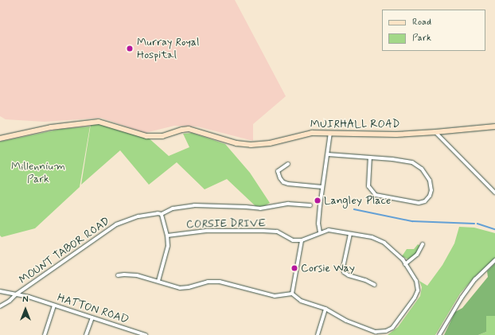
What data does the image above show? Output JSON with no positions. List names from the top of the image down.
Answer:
{
  "streets": {
    "street": [
      "MUIRHALL ROAD",
      "CORSIE DRIVE",
      "MOUNT TABOR ROAD",
      "HATTON ROAD"
    ]
  },
  "crossings": [
    ["MOUNT TABOR ROAD", "HATTON ROAD"]
  ],
  "parks": ["Millennium Park"],
  "places": ["Murray Royal Hospital", "Langley Place", "Corsie Way"],
  "legend": ["Road", "Park"],
  "north": "top"
}
